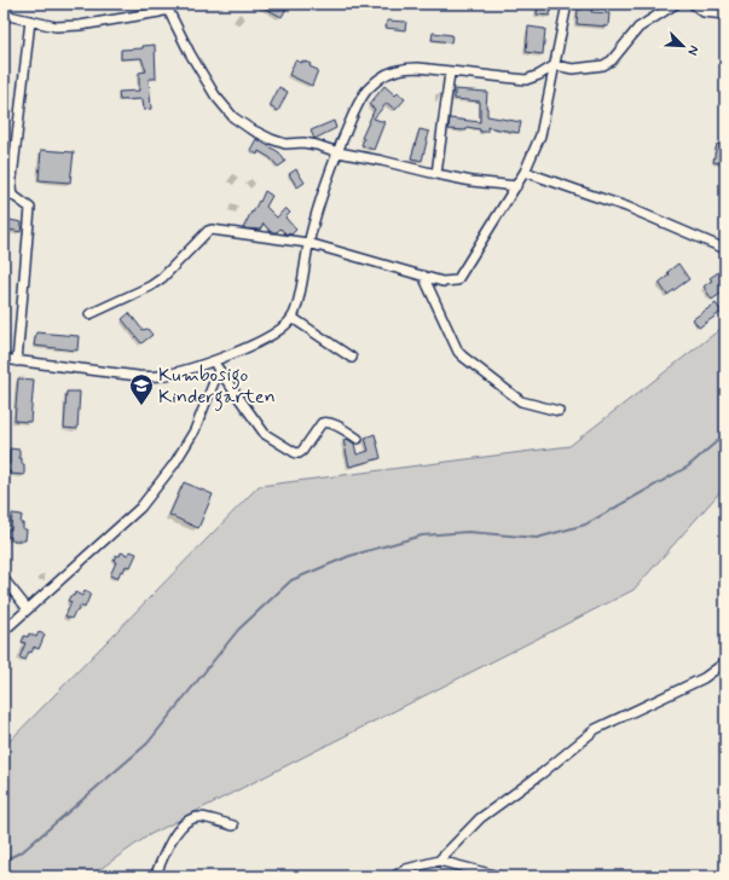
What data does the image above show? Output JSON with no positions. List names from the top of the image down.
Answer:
{
  "places": {
    "school or university": ["Kumbosigo Kindergarten"]
  },
  "north": "bottom right"
}
